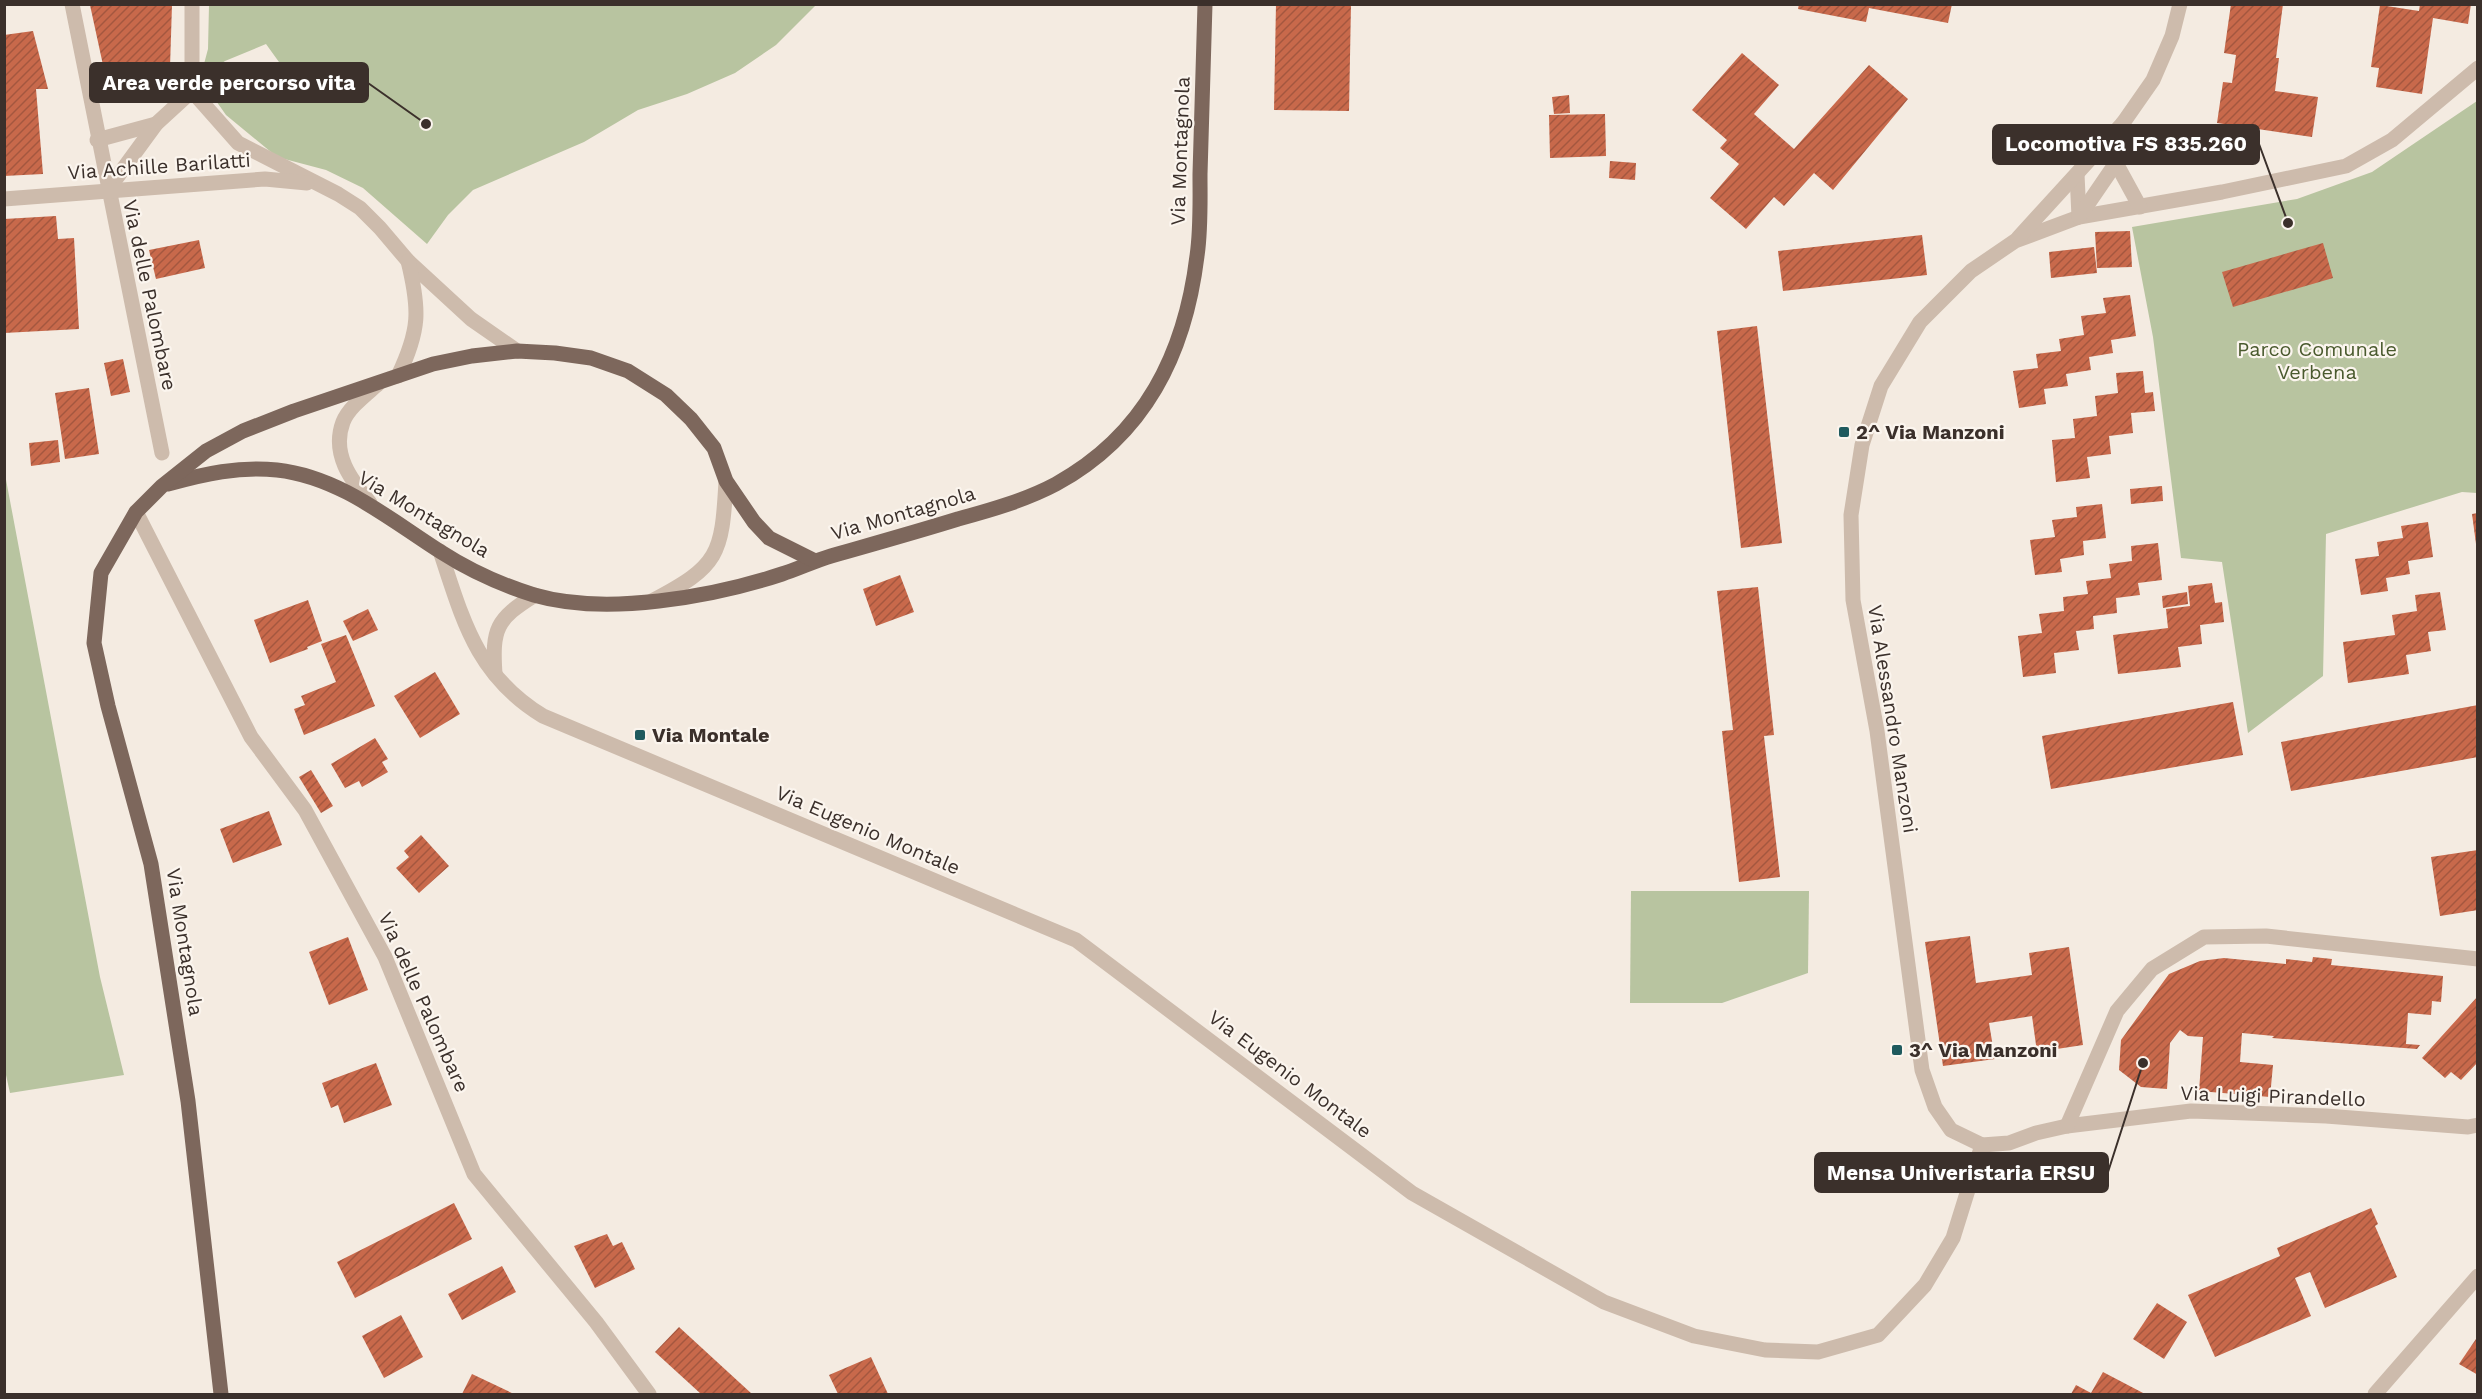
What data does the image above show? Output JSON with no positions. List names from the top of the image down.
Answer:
{
  "streets": {
    "main road": ["Via Montagnola"],
    "street": [
      "Via Achille Barilatti",
      "Via delle Palombare",
      "Via Alessandro Manzoni",
      "Via Eugenio Montale",
      "Via Luigi Pirandello"
    ]
  },
  "crossings": [
    ["Via Montagnola", "Via delle Palombare"],
    ["Via Montagnola", "Via Eugenio Montale"],
    ["Via Achille Barilatti", "Via delle Palombare"],
    ["Via Alessandro Manzoni", "Via Eugenio Montale"]
  ],
  "parks": ["Parco Comunale Verbena"],
  "places": {
    "other": ["Area verde percorso vita", "Locomotiva FS 835.260", "Mensa Univeristaria ERSU"],
    "transit": ["2^ Via Manzoni", "Via Montale", "3^ Via Manzoni"]
  }
}
